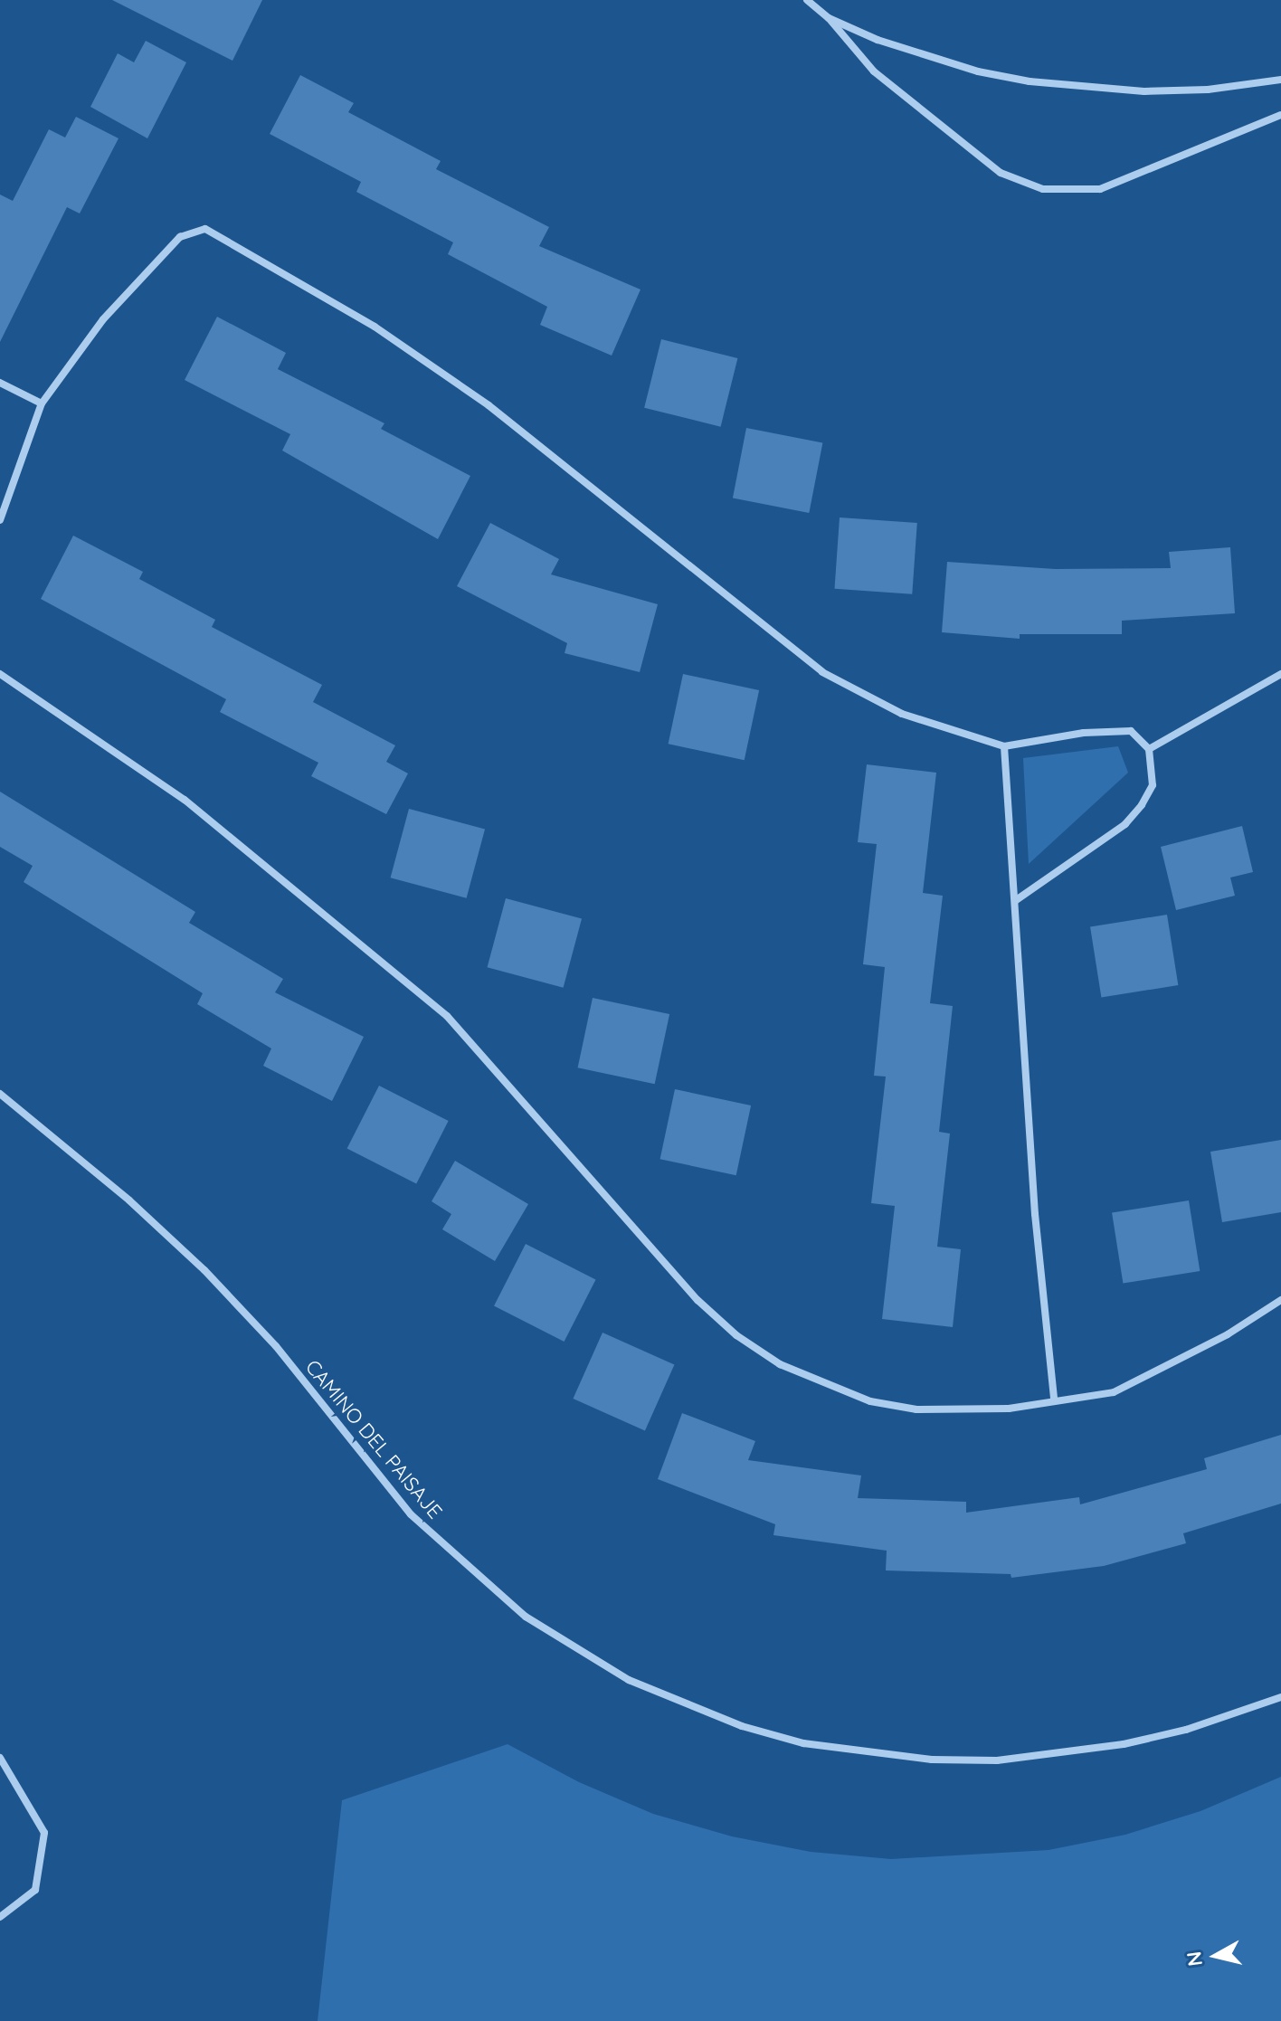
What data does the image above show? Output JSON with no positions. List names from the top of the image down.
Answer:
{
  "streets": {
    "street": ["CAMINO DEL PAISAJE"]
  },
  "north": "left"
}
